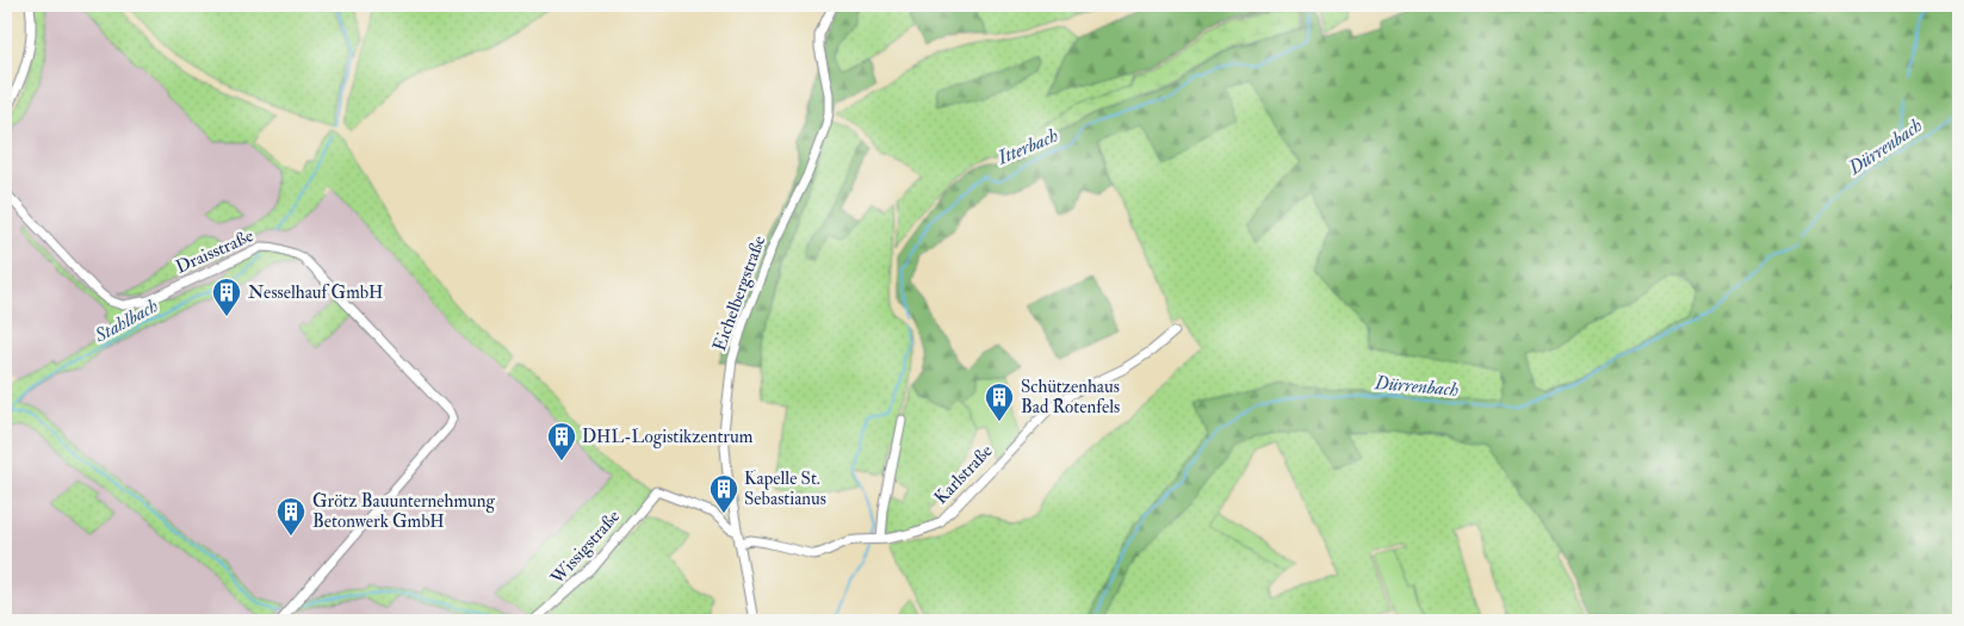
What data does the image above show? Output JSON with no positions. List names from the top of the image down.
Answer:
{
  "streets": {
    "street": [
      "Draisstraße",
      "Eichelbergstraße",
      "Karlstraße",
      "Wissigstraße"
    ]
  },
  "crossings": [
    ["Eichelbergstraße", "Karlstraße"],
    ["Eichelbergstraße", "Wissigstraße"]
  ],
  "water": ["Itterbach", "Dürrenbach", "Stahlbach"],
  "places": {
    "building": [
      "Nesselhauf GmbH",
      "Schützenhaus Bad Rotenfels",
      "DHL-Logistikzentrum",
      "Kapelle St. Sebastianus",
      "Grötz Bauunternehmung Betonwerk GmbH"
    ]
  }
}
